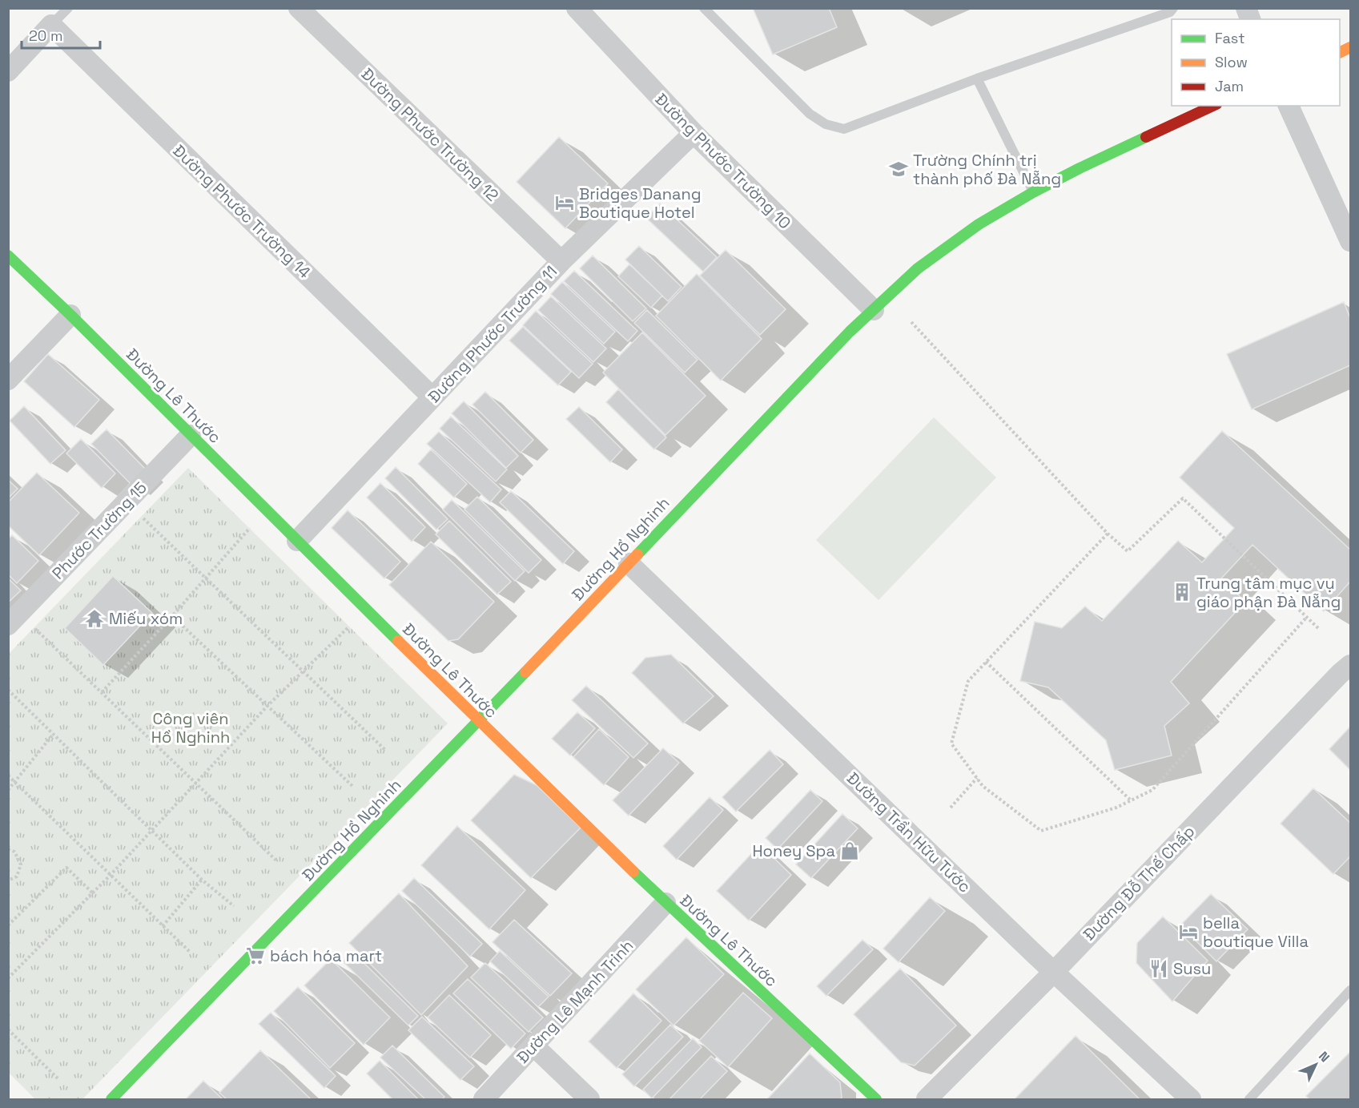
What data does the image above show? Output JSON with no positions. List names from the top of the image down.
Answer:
{
  "streets": {
    "street": [
      "Đường Phước Trường 12",
      "Đường Phước Trường 10",
      "Đường Phước Trường 14",
      "Đường Phước Trường 11",
      "Đường Lê Thước",
      "Phước Trường 15",
      "Đường Hồ Nghinh",
      "Đường Trần Hữu Tước",
      "Đường Đỗ Thế Chấp",
      "Đường Lê Mạnh Trinh"
    ]
  },
  "crossings": [
    ["Đường Phước Trường 12", "Đường Phước Trường 11"],
    ["Đường Phước Trường 10", "Đường Phước Trường 11"],
    ["Đường Phước Trường 10", "Đường Hồ Nghinh"],
    ["Đường Phước Trường 14", "Đường Phước Trường 11"],
    ["Đường Phước Trường 11", "Đường Lê Thước"],
    ["Đường Lê Thước", "Phước Trường 15"],
    ["Đường Lê Thước", "Đường Hồ Nghinh"],
    ["Đường Lê Thước", "Đường Lê Mạnh Trinh"],
    ["Đường Hồ Nghinh", "Đường Trần Hữu Tước"],
    ["Đường Trần Hữu Tước", "Đường Đỗ Thế Chấp"]
  ],
  "parks": ["Công viên Hồ Nghinh"],
  "places": {
    "school or university": ["Trường Chính trị thành phố Đà Nẵng"],
    "hotel": ["Bridges Danang Boutique Hotel", "bella boutique Villa"],
    "building": ["Trung tâm mục vụ giáo phận Đà Nẵng"],
    "temple": ["Miếu xóm"],
    "shop": ["Honey Spa"],
    "supermarket": ["bách hóa mart"],
    "restaurant": ["Susu"]
  },
  "legend": ["Fast", "Slow", "Jam"],
  "scale_bar": "20 m",
  "north": "top right"
}
